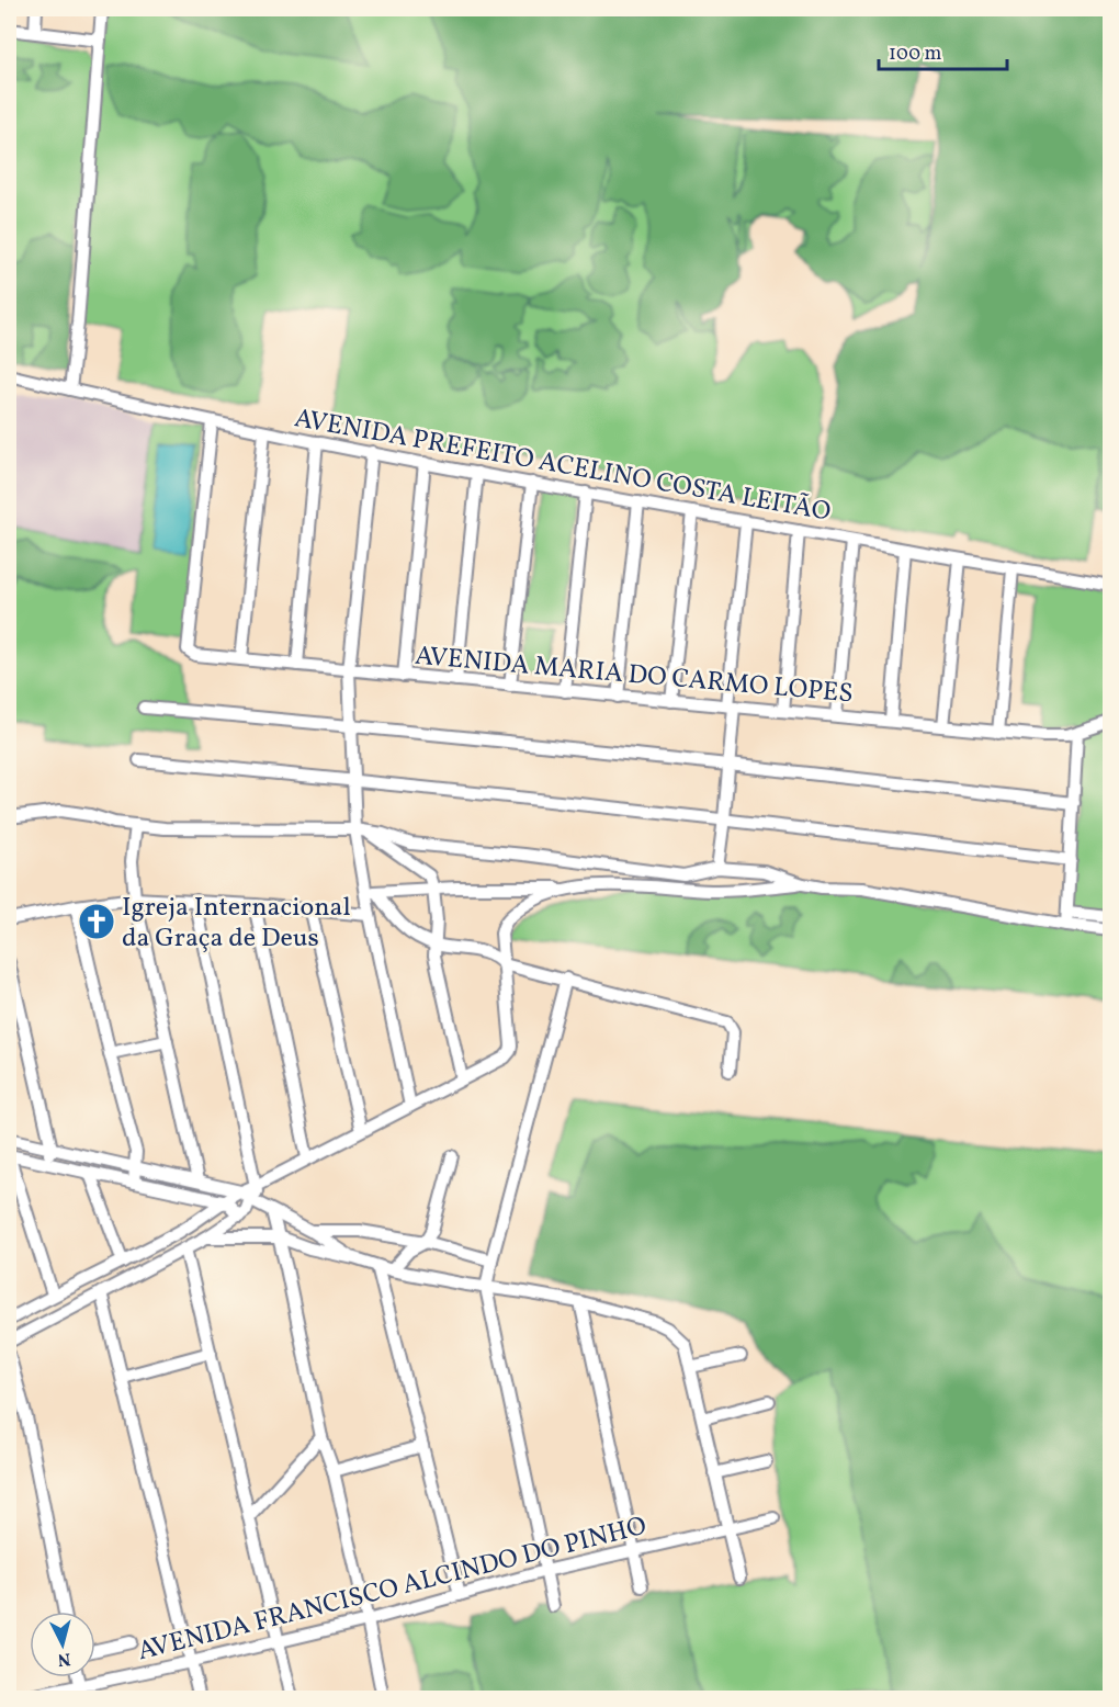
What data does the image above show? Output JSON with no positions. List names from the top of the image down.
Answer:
{
  "streets": {
    "street": ["AVENIDA PREFEITO ACELINO COSTA LEITÃO", "AVENIDA MARIA DO CARMO LOPES", "AVENIDA FRANCISCO ALCINDO DO PINHO"]
  },
  "crossings": [
    ["AVENIDA PREFEITO ACELINO COSTA LEITÃO", "AVENIDA MARIA DO CARMO LOPES"]
  ],
  "places": {
    "church": ["Igreja Internacional da Graça de Deus"]
  },
  "scale_bar": "100 m",
  "north": "bottom"
}
